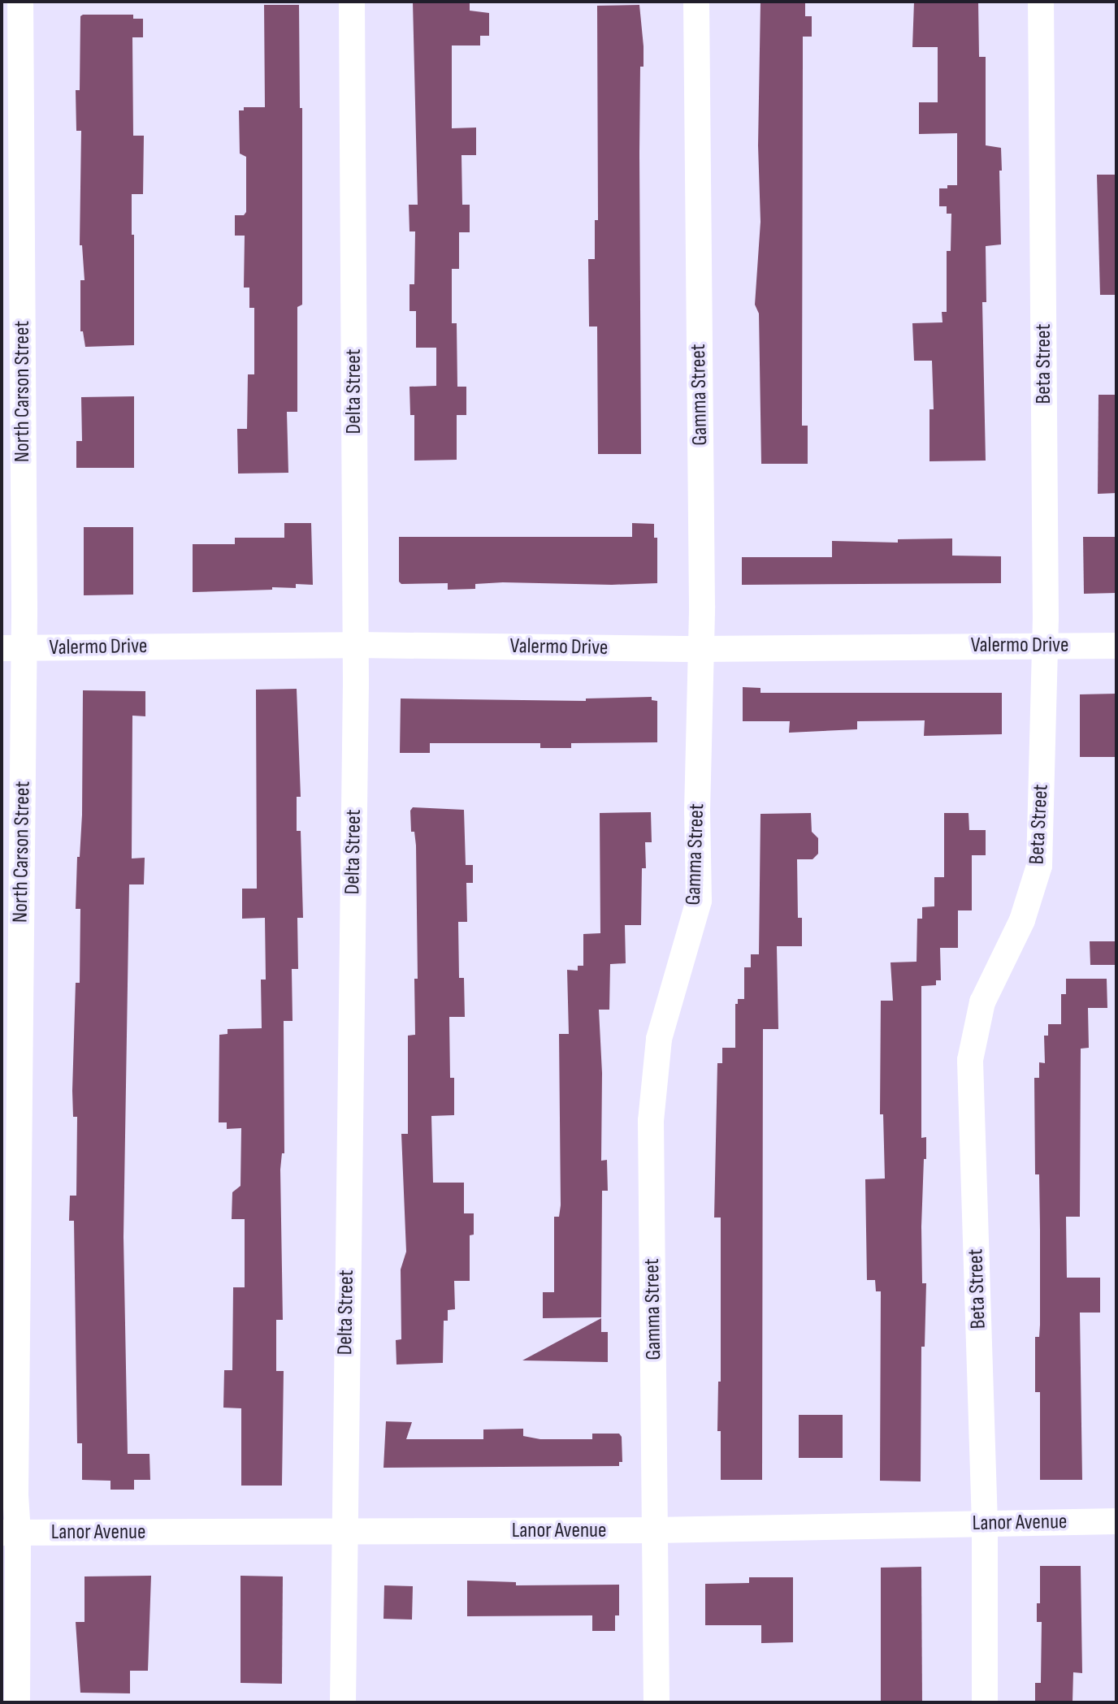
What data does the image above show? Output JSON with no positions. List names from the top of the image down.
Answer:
{
  "streets": {
    "street": [
      "Beta Street",
      "North Carson Street",
      "Delta Street",
      "Gamma Street",
      "Valermo Drive",
      "Lanor Avenue"
    ]
  },
  "crossings": [
    ["Beta Street", "Valermo Drive"],
    ["Beta Street", "Lanor Avenue"],
    ["North Carson Street", "Valermo Drive"],
    ["North Carson Street", "Lanor Avenue"],
    ["Delta Street", "Valermo Drive"],
    ["Delta Street", "Lanor Avenue"],
    ["Gamma Street", "Valermo Drive"],
    ["Gamma Street", "Lanor Avenue"]
  ]
}
